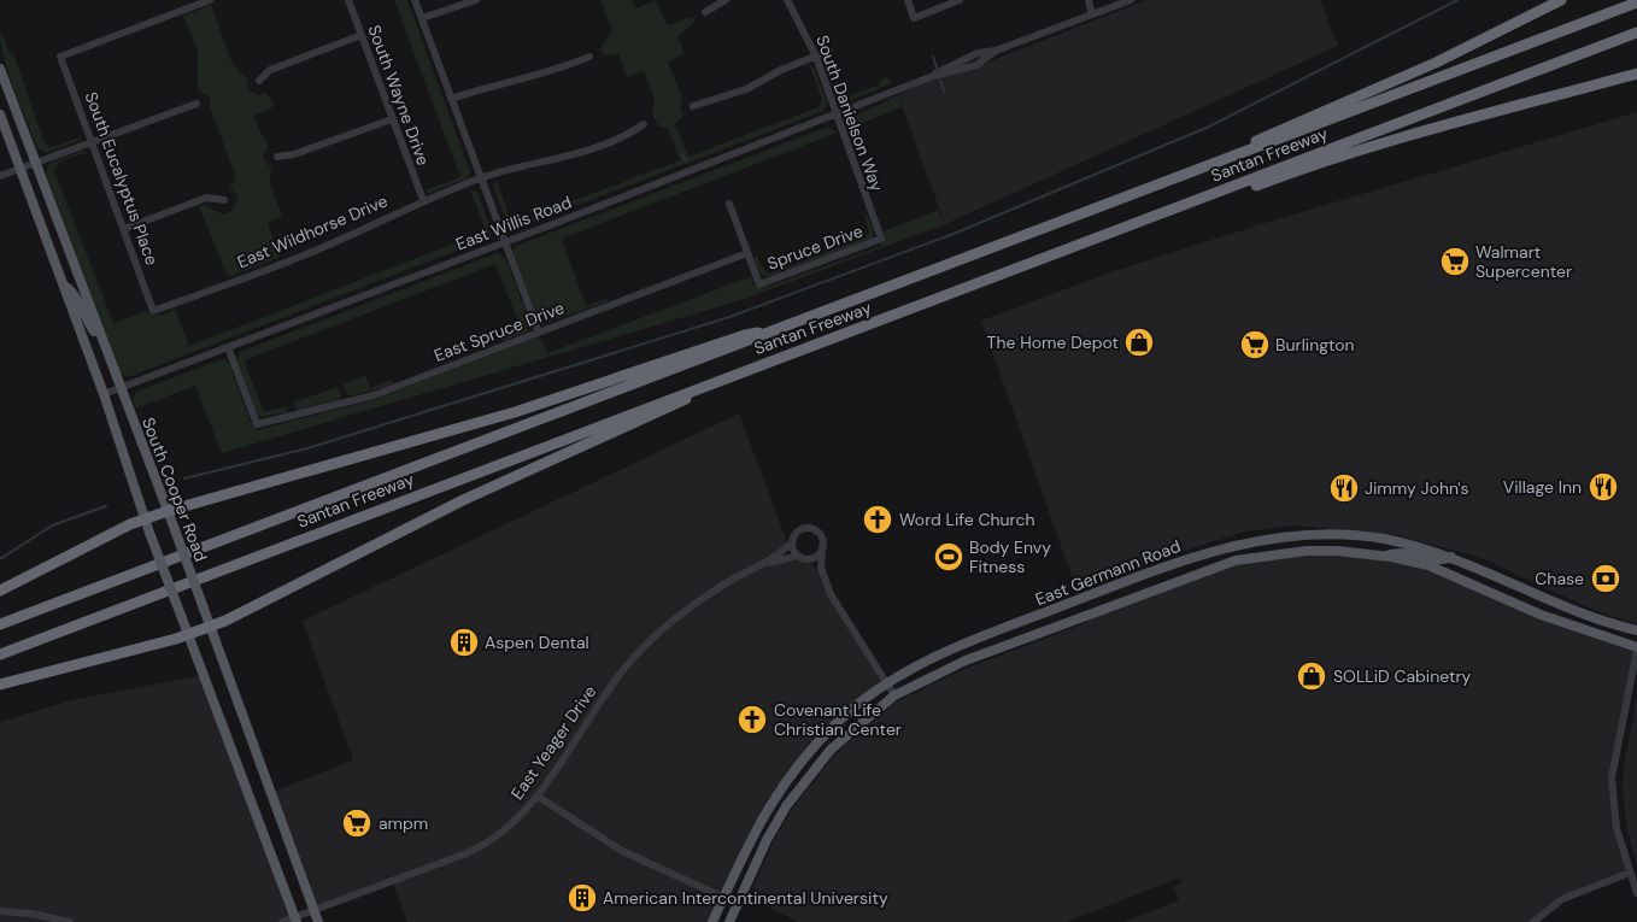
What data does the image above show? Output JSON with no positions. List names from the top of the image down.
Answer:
{
  "streets": {
    "highway": ["Santan Freeway"],
    "main road": ["South Cooper Road", "East Germann Road"],
    "street": [
      "South Wayne Drive",
      "South Danielson Way",
      "South Eucalyptus Place",
      "East Willis Road",
      "East Wildhorse Drive",
      "Spruce Drive",
      "East Spruce Drive",
      "East Yeager Drive"
    ]
  },
  "crossings": [
    ["South Wayne Drive", "East Wildhorse Drive"],
    ["South Danielson Way", "East Willis Road"],
    ["South Danielson Way", "Spruce Drive"],
    ["South Eucalyptus Place", "East Wildhorse Drive"],
    ["East Willis Road", "East Spruce Drive"],
    ["East Willis Road", "South Cooper Road"],
    ["Spruce Drive", "East Spruce Drive"],
    ["South Cooper Road", "East Yeager Drive"]
  ],
  "places": {
    "supermarket": ["Walmart Supercenter", "Burlington", "ampm"],
    "shop": ["The Home Depot", "SOLLiD Cabinetry"],
    "restaurant": ["Village Inn", "Jimmy John's"],
    "church": ["Word Life Church", "Covenant Life Christian Center"],
    "sports": ["Body Envy Fitness"],
    "bank": ["Chase"],
    "building": ["Aspen Dental", "American Intercontinental University"]
  }
}
